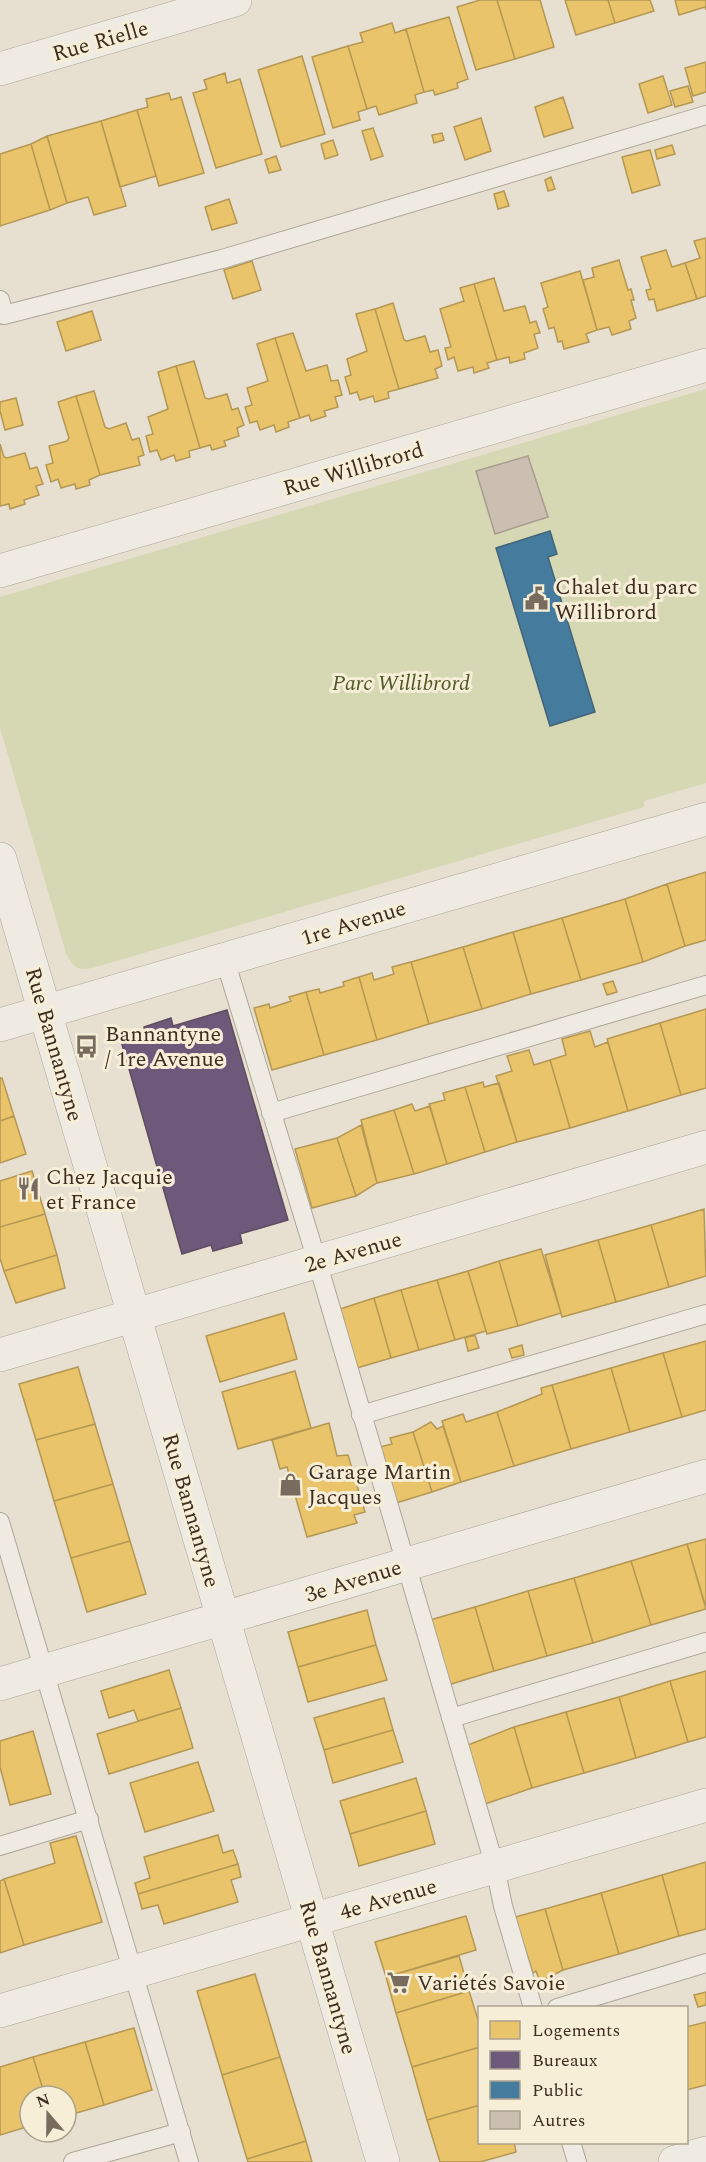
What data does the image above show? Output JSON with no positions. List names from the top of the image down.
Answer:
{
  "streets": {
    "street": [
      "Rue Rielle",
      "Rue Willibrord",
      "1re Avenue",
      "Rue Bannantyne",
      "2e Avenue",
      "3e Avenue",
      "4e Avenue"
    ]
  },
  "crossings": [
    ["1re Avenue", "Rue Bannantyne"],
    ["Rue Bannantyne", "2e Avenue"],
    ["Rue Bannantyne", "3e Avenue"],
    ["Rue Bannantyne", "4e Avenue"]
  ],
  "parks": ["Parc Willibrord"],
  "places": {
    "public building": ["Chalet du parc Willibrord"],
    "bus stop": ["Bannantyne / 1re Avenue"],
    "restaurant": ["Chez Jacquie et France"],
    "shop": ["Garage Martin Jacques"],
    "supermarket": ["Variétés Savoie"]
  },
  "legend": [
    "Logements",
    "Bureaux",
    "Public",
    "Autres"
  ],
  "north": "top"
}
